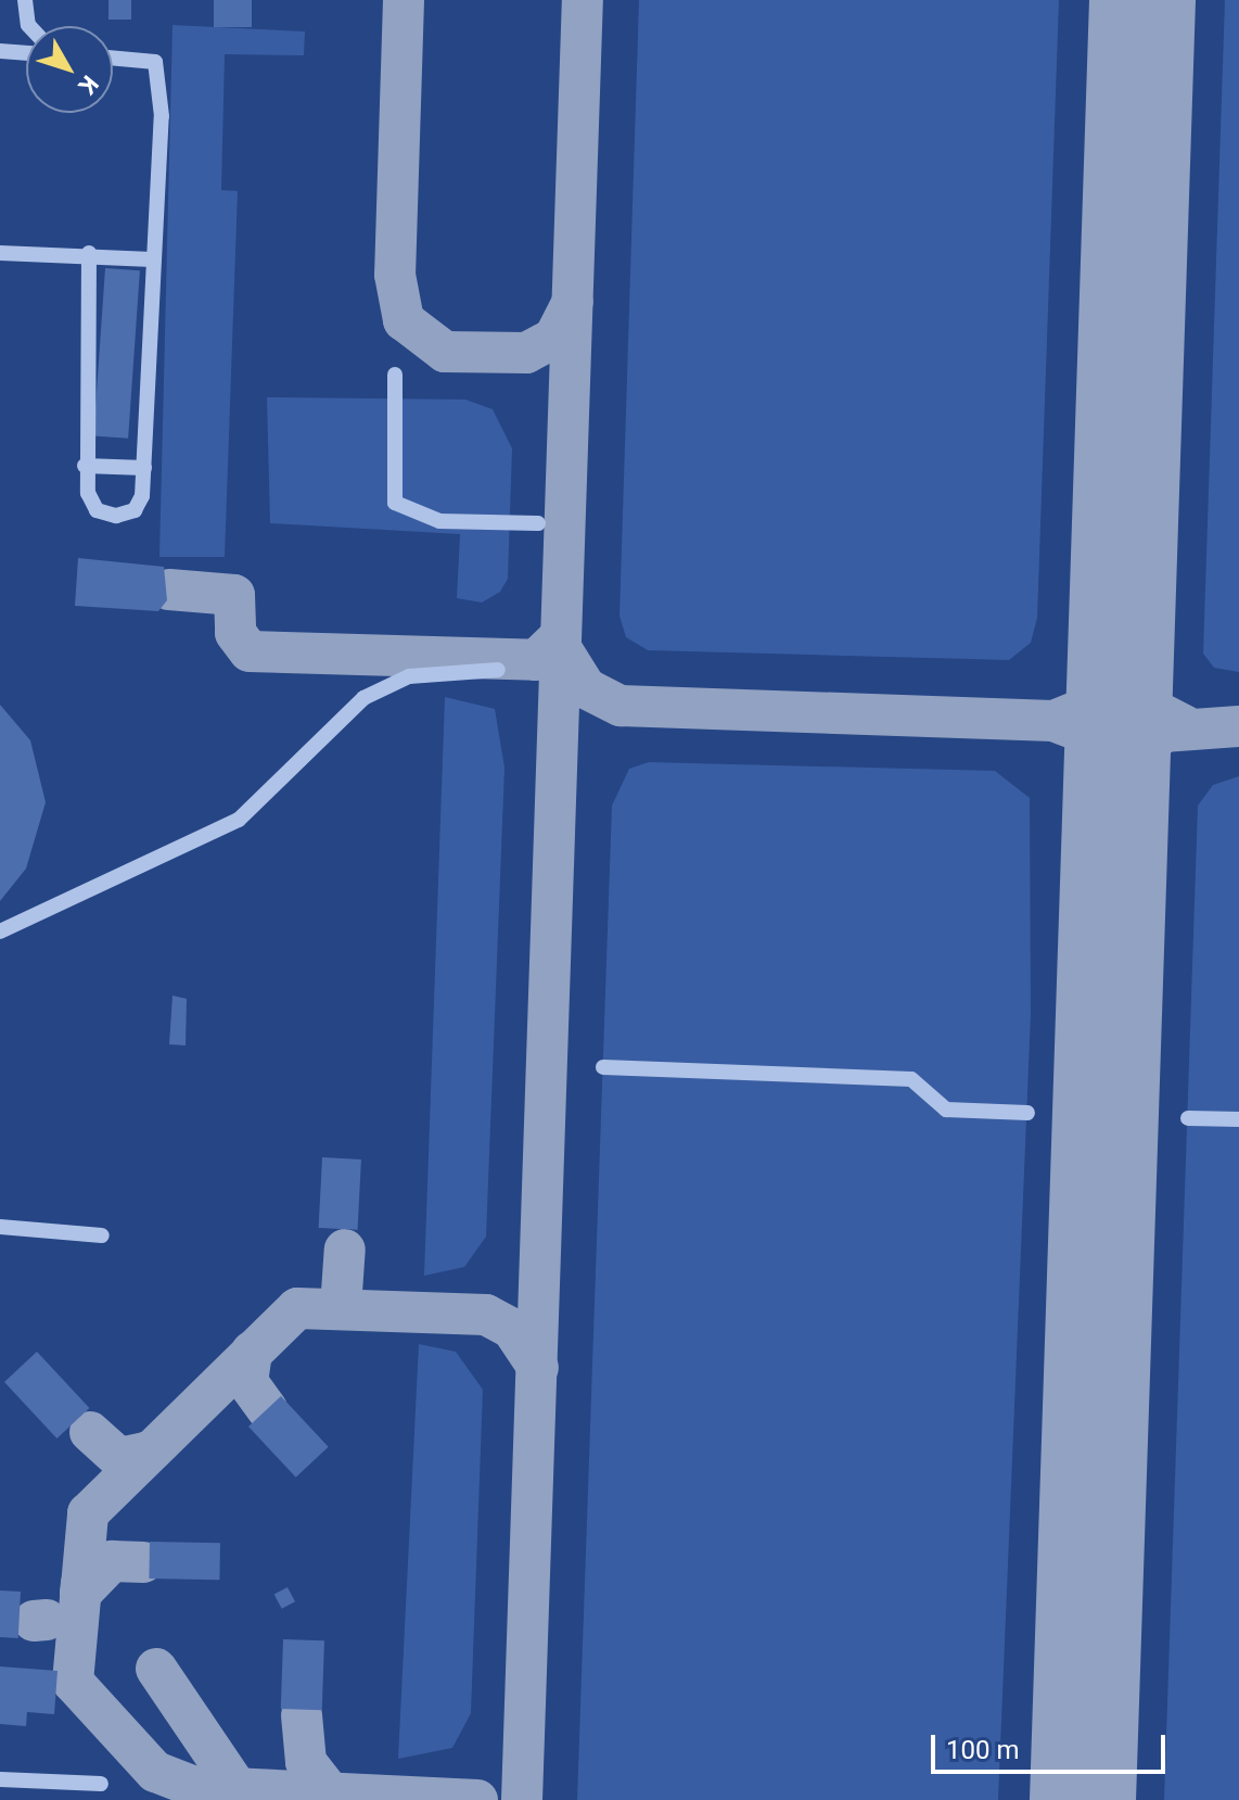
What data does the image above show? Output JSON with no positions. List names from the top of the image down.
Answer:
{
  "scale_bar": "100 m",
  "north": "bottom right"
}
